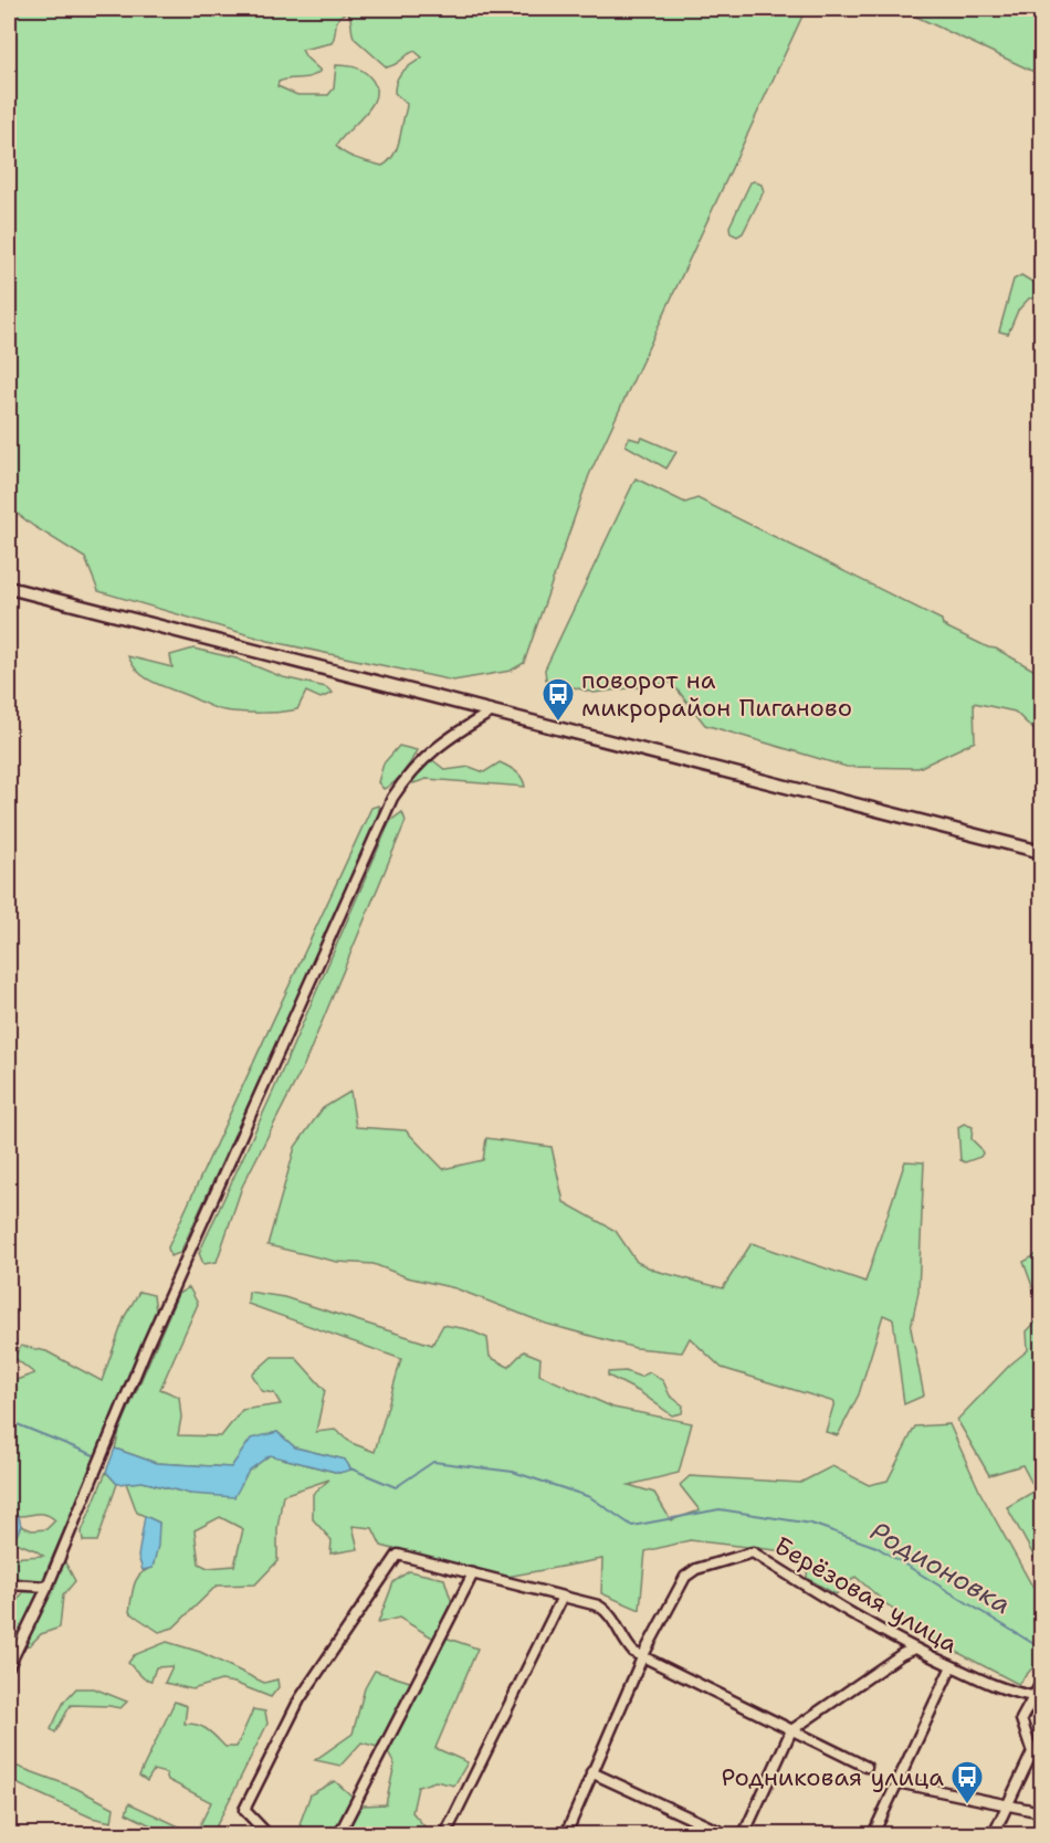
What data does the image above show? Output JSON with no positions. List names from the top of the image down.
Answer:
{
  "streets": {
    "street": ["Берёзовая улица"]
  },
  "water": ["Родионовка"],
  "places": {
    "bus stop": ["поворот на микрорайон Пиганово", "Родниковая улица"]
  }
}
